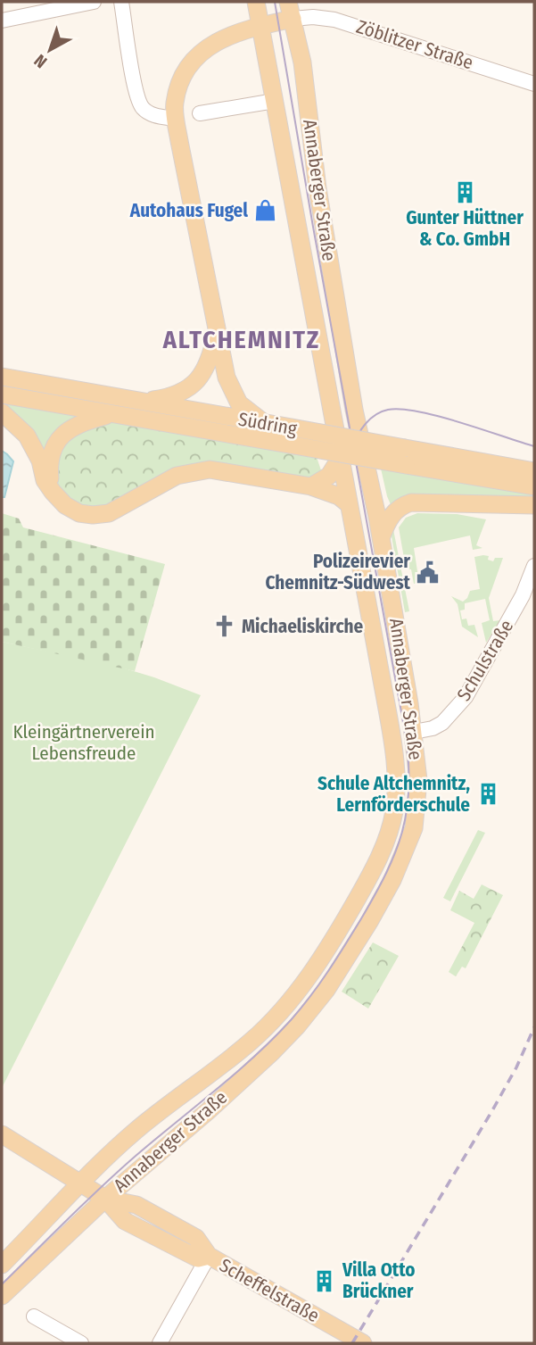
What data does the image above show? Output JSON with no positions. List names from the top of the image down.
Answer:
{
  "streets": {
    "main road": ["Annaberger Straße", "Südring", "Scheffelstraße"],
    "street": ["Zöblitzer Straße", "Schulstraße"]
  },
  "crossings": [
    ["Zöblitzer Straße", "Annaberger Straße"],
    ["Annaberger Straße", "Schulstraße"],
    ["Annaberger Straße", "Scheffelstraße"]
  ],
  "districts": ["ALTCHEMNITZ"],
  "parks": ["Kleingärtnerverein Lebensfreude"],
  "places": {
    "building": ["Gunter Hüttner & Co. GmbH", "Schule Altchemnitz, Lernförderschule", "Villa Otto Brückner"],
    "shop": ["Autohaus Fugel"],
    "public building": ["Polizeirevier Chemnitz-Südwest"],
    "church": ["Michaeliskirche"]
  },
  "north": "bottom left"
}
